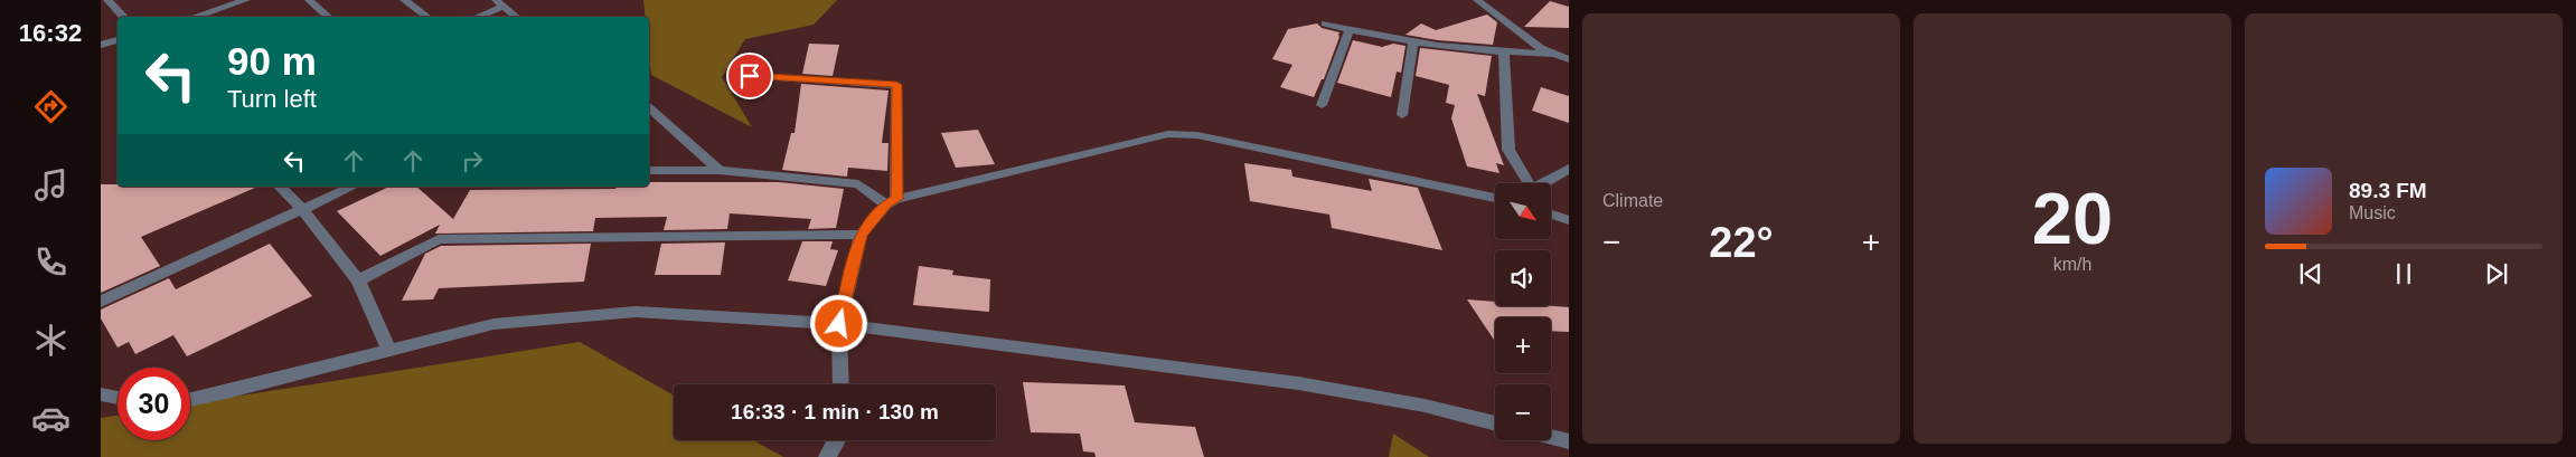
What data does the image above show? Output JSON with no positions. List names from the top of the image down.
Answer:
{
  "north": "bottom right",
  "page": {
    "tabs": "16:32",
    "tile": [
      "Climate",
      ["20", "km/h"]
    ],
    "turn": ["90 m", "Turn left"],
    "song": ["89.3 FM", "Music"],
    "map_buttons": ["+", "−"],
    "heat": ["−", "22°", "+"],
    "limit": "30",
    "trip": "16:33 · 1 min · 130 m"
  }
}
